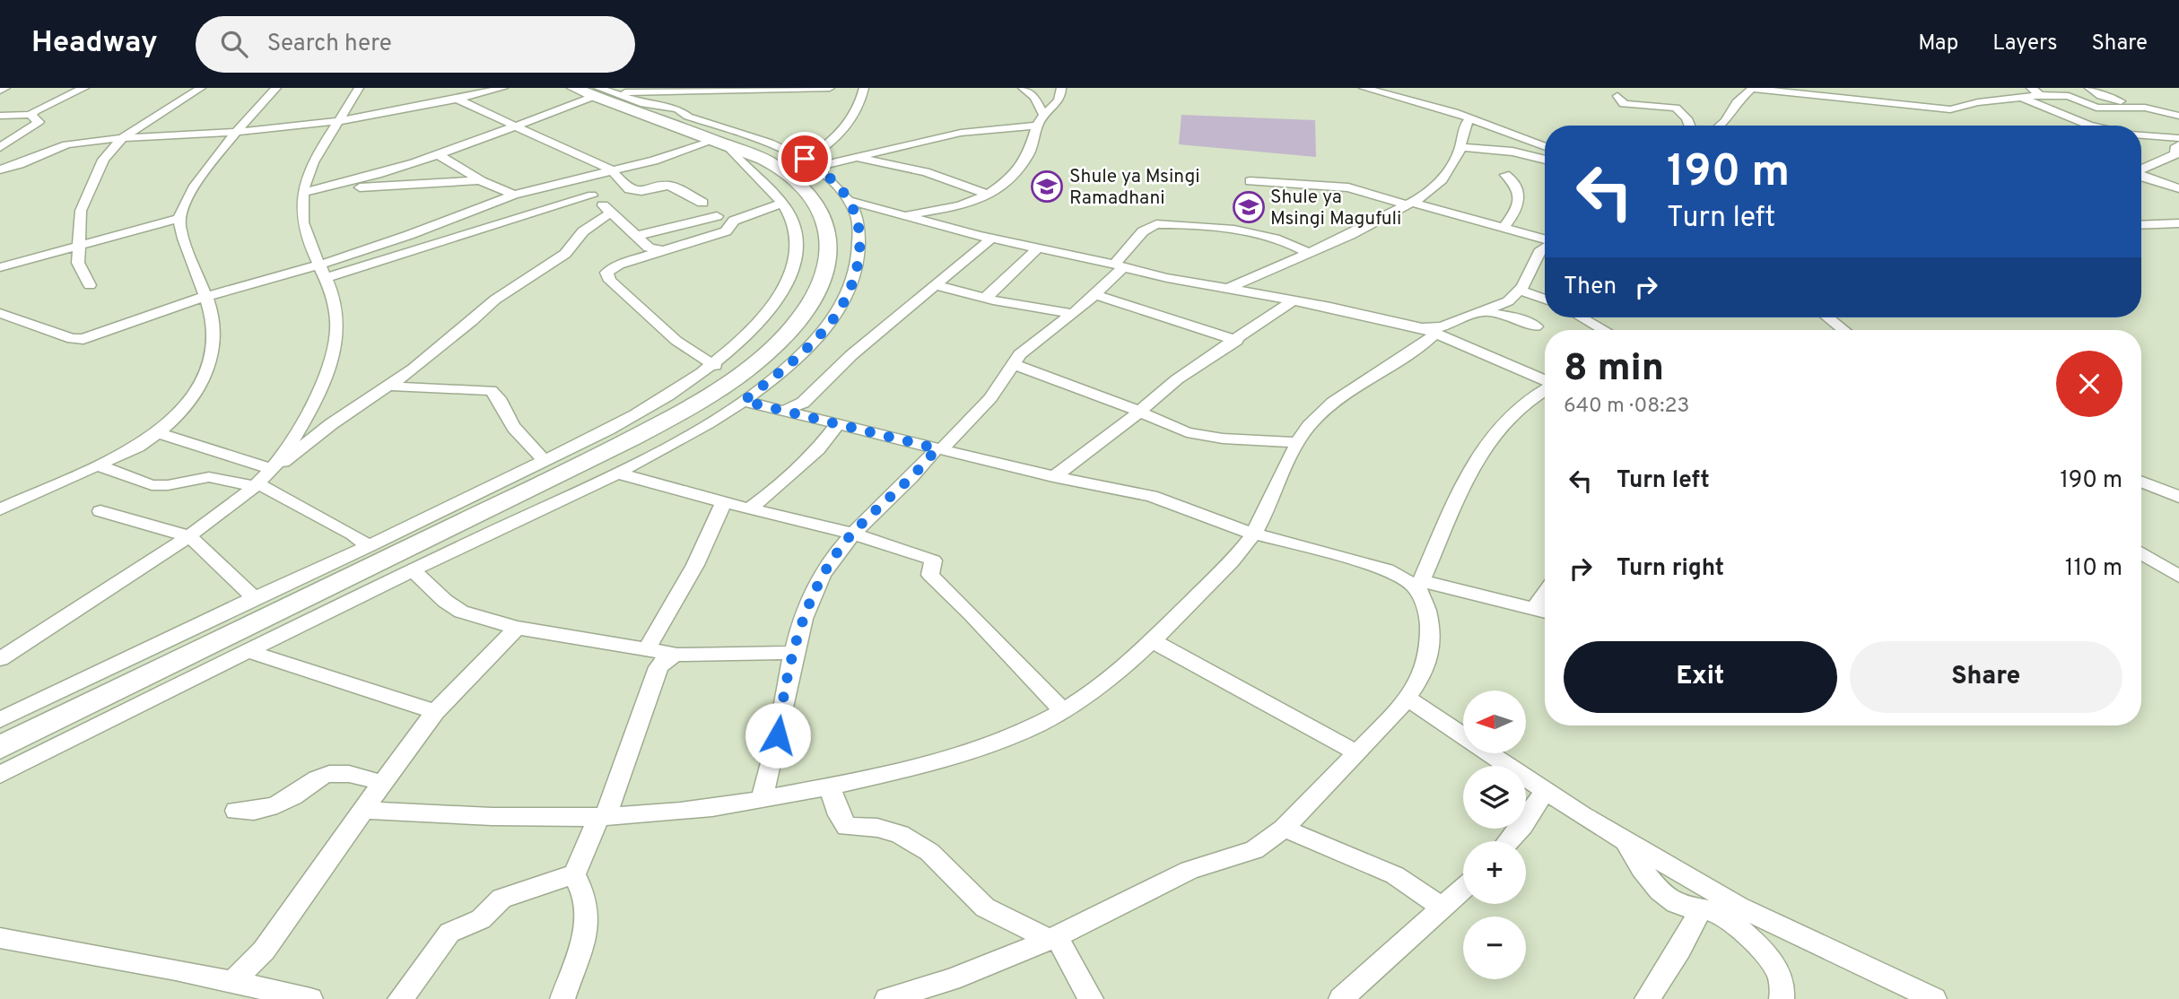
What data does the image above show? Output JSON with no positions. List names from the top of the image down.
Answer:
{
  "places": {
    "school or university": ["Shule ya Msingi Ramadhani", "Shule ya Msingi Magufuli"]
  },
  "north": "left",
  "page": {
    "header": "Headway",
    "search": "Search here",
    "nav": ["Map", "Layers", "Share"],
    "turn": ["190 m", "Turn left"],
    "then": "Then",
    "heading": ["8 min", "640 m · 08:23"],
    "list": [
      {
        "name": "Turn left",
        "value": "190 m"
      },
      {
        "name": "Turn right",
        "value": "110 m"
      }
    ],
    "buttons": ["Exit", "Share"],
    "map_buttons": ["+", "−"]
  }
}
